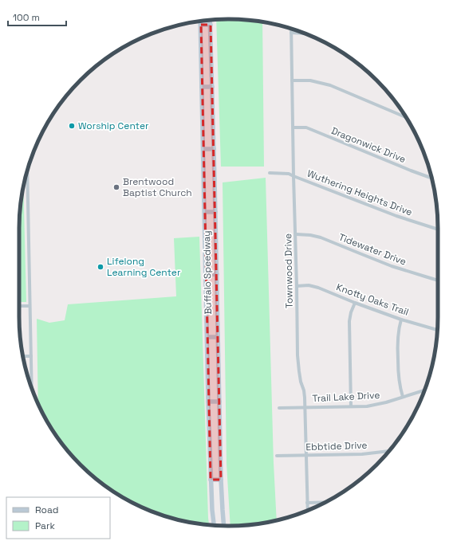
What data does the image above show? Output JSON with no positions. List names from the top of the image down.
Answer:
{
  "streets": {
    "main road": ["Buffalo Speedway"],
    "street": [
      "Dragonwick Drive",
      "Wuthering Heights Drive",
      "Tidewater Drive",
      "Townwood Drive",
      "Knotty Oaks Trail",
      "Trail Lake Drive",
      "Ebbtide Drive"
    ]
  },
  "crossings": [
    ["Dragonwick Drive", "Townwood Drive"],
    ["Wuthering Heights Drive", "Townwood Drive"],
    ["Tidewater Drive", "Townwood Drive"],
    ["Townwood Drive", "Knotty Oaks Trail"],
    ["Townwood Drive", "Trail Lake Drive"],
    ["Townwood Drive", "Ebbtide Drive"]
  ],
  "places": ["Worship Center", "Brentwood Baptist Church", "Lifelong Learning Center"],
  "legend": ["Road", "Park"],
  "scale_bar": "100 m"
}
